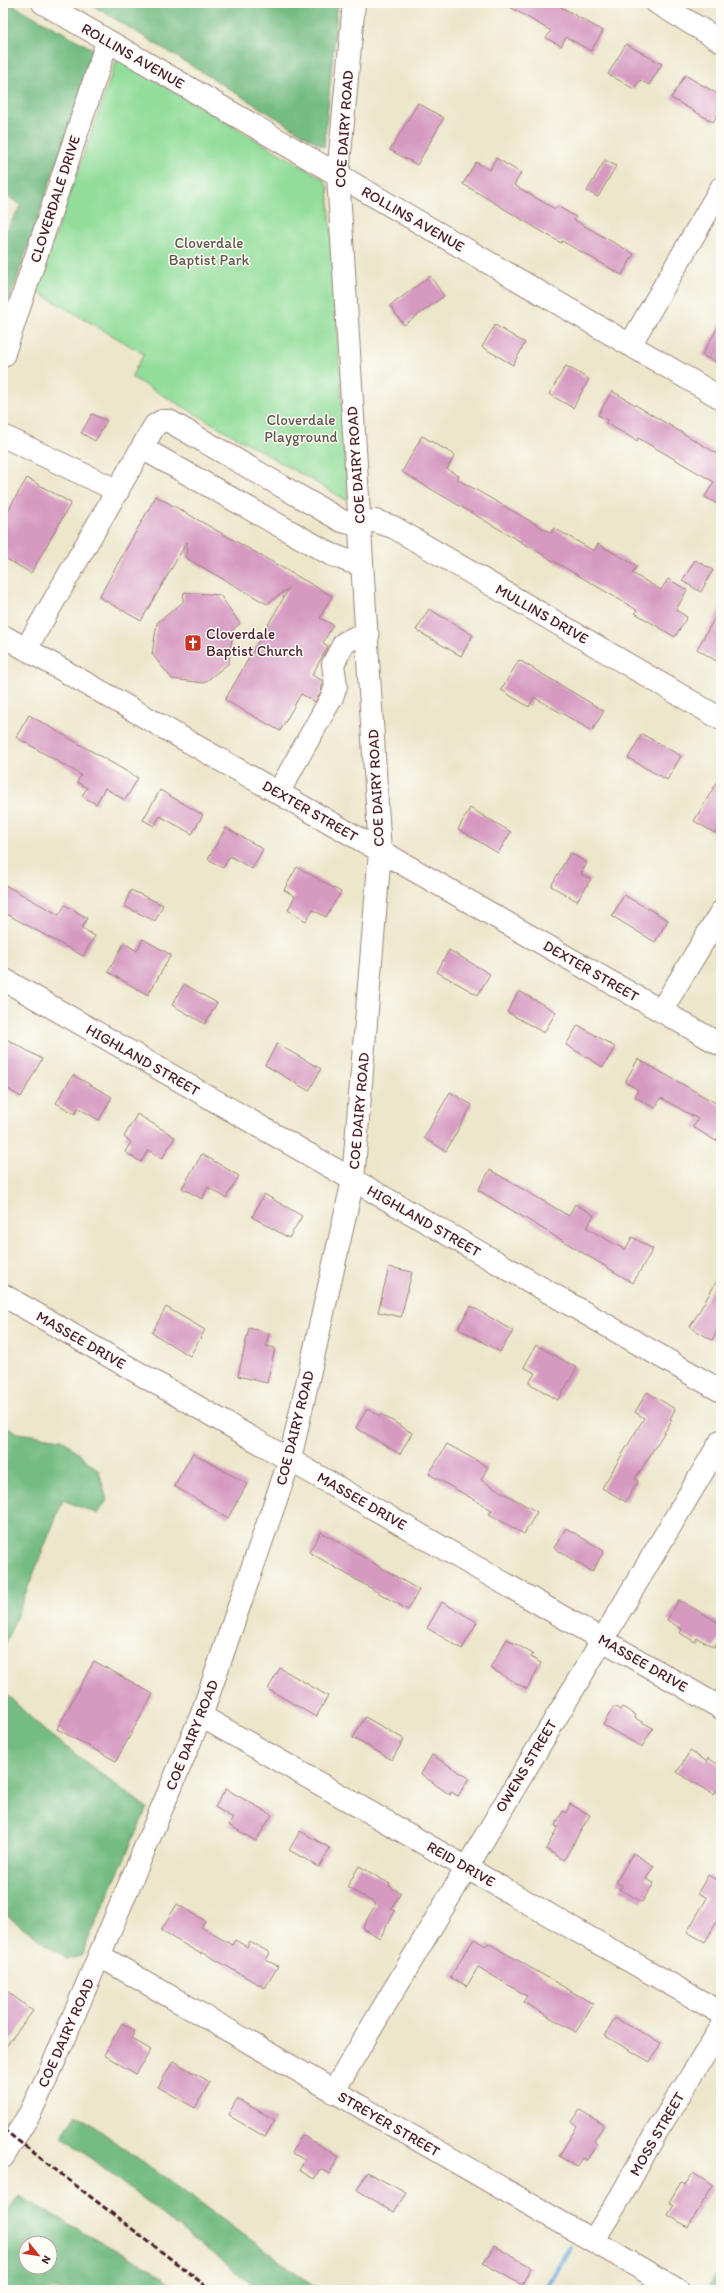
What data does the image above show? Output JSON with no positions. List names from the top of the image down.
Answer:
{
  "streets": {
    "street": [
      "ROLLINS AVENUE",
      "COE DAIRY ROAD",
      "CLOVERDALE DRIVE",
      "MULLINS DRIVE",
      "DEXTER STREET",
      "HIGHLAND STREET",
      "MASSEE DRIVE",
      "OWENS STREET",
      "REID DRIVE",
      "STREYER STREET",
      "MOSS STREET"
    ]
  },
  "crossings": [
    ["ROLLINS AVENUE", "COE DAIRY ROAD"],
    ["ROLLINS AVENUE", "CLOVERDALE DRIVE"],
    ["COE DAIRY ROAD", "MULLINS DRIVE"],
    ["COE DAIRY ROAD", "DEXTER STREET"],
    ["COE DAIRY ROAD", "HIGHLAND STREET"],
    ["COE DAIRY ROAD", "MASSEE DRIVE"],
    ["COE DAIRY ROAD", "REID DRIVE"],
    ["COE DAIRY ROAD", "STREYER STREET"],
    ["MASSEE DRIVE", "OWENS STREET"],
    ["OWENS STREET", "REID DRIVE"],
    ["OWENS STREET", "STREYER STREET"],
    ["STREYER STREET", "MOSS STREET"]
  ],
  "parks": ["Cloverdale Baptist Park", "Cloverdale Playground"],
  "places": {
    "church": ["Cloverdale Baptist Church"]
  },
  "north": "bottom right"
}
